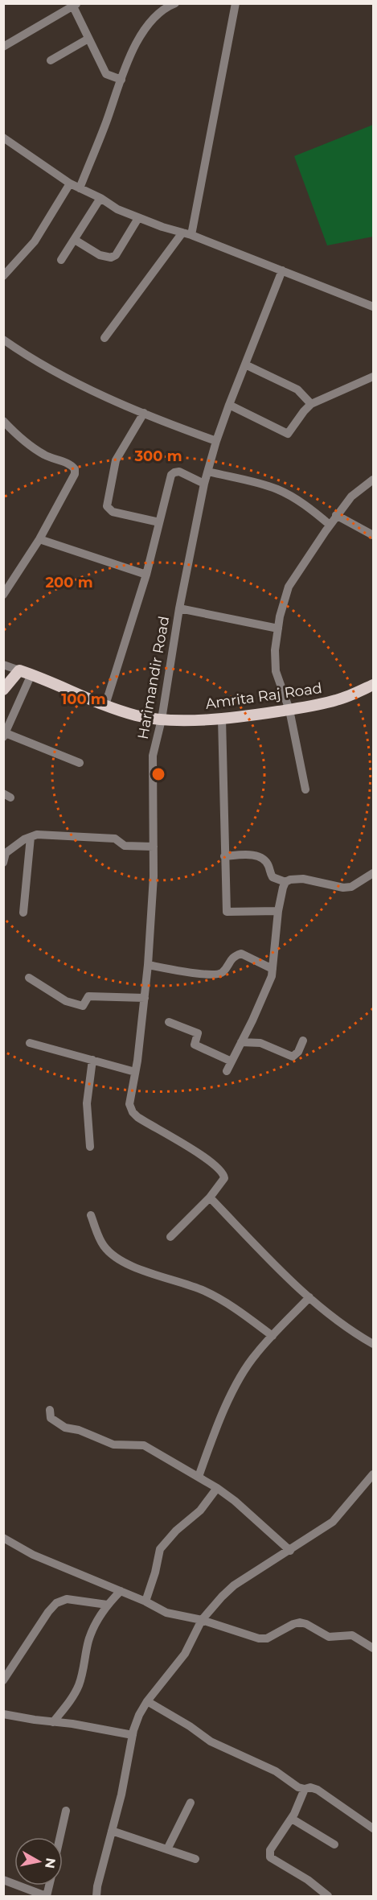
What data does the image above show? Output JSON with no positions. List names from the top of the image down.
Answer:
{
  "streets": {
    "main road": ["Amrita Raj Road"],
    "street": ["Harimandir Road"]
  },
  "crossings": [
    ["Harimandir Road", "Amrita Raj Road"]
  ],
  "north": "right",
  "rings": ["300 m", "200 m", "100 m"]
}
